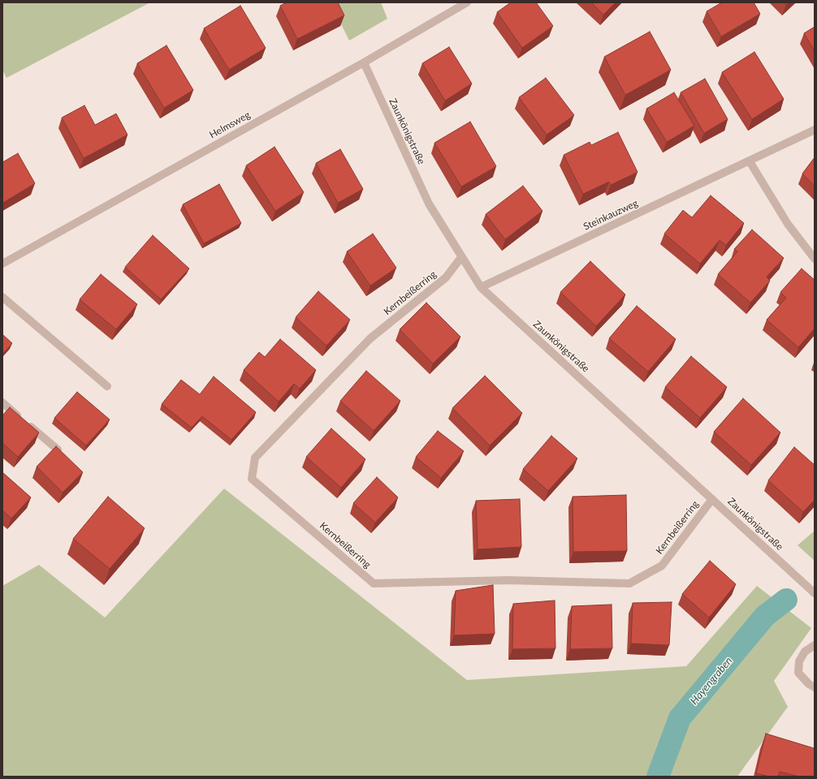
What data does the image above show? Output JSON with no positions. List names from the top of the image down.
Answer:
{
  "streets": {
    "street": [
      "Helmsweg",
      "Zaunkönigstraße",
      "Steinkauzweg",
      "Kernbeißerring"
    ]
  },
  "crossings": [
    ["Helmsweg", "Zaunkönigstraße"],
    ["Zaunkönigstraße", "Steinkauzweg"],
    ["Zaunkönigstraße", "Kernbeißerring"]
  ],
  "water": ["Hayengraben"]
}
